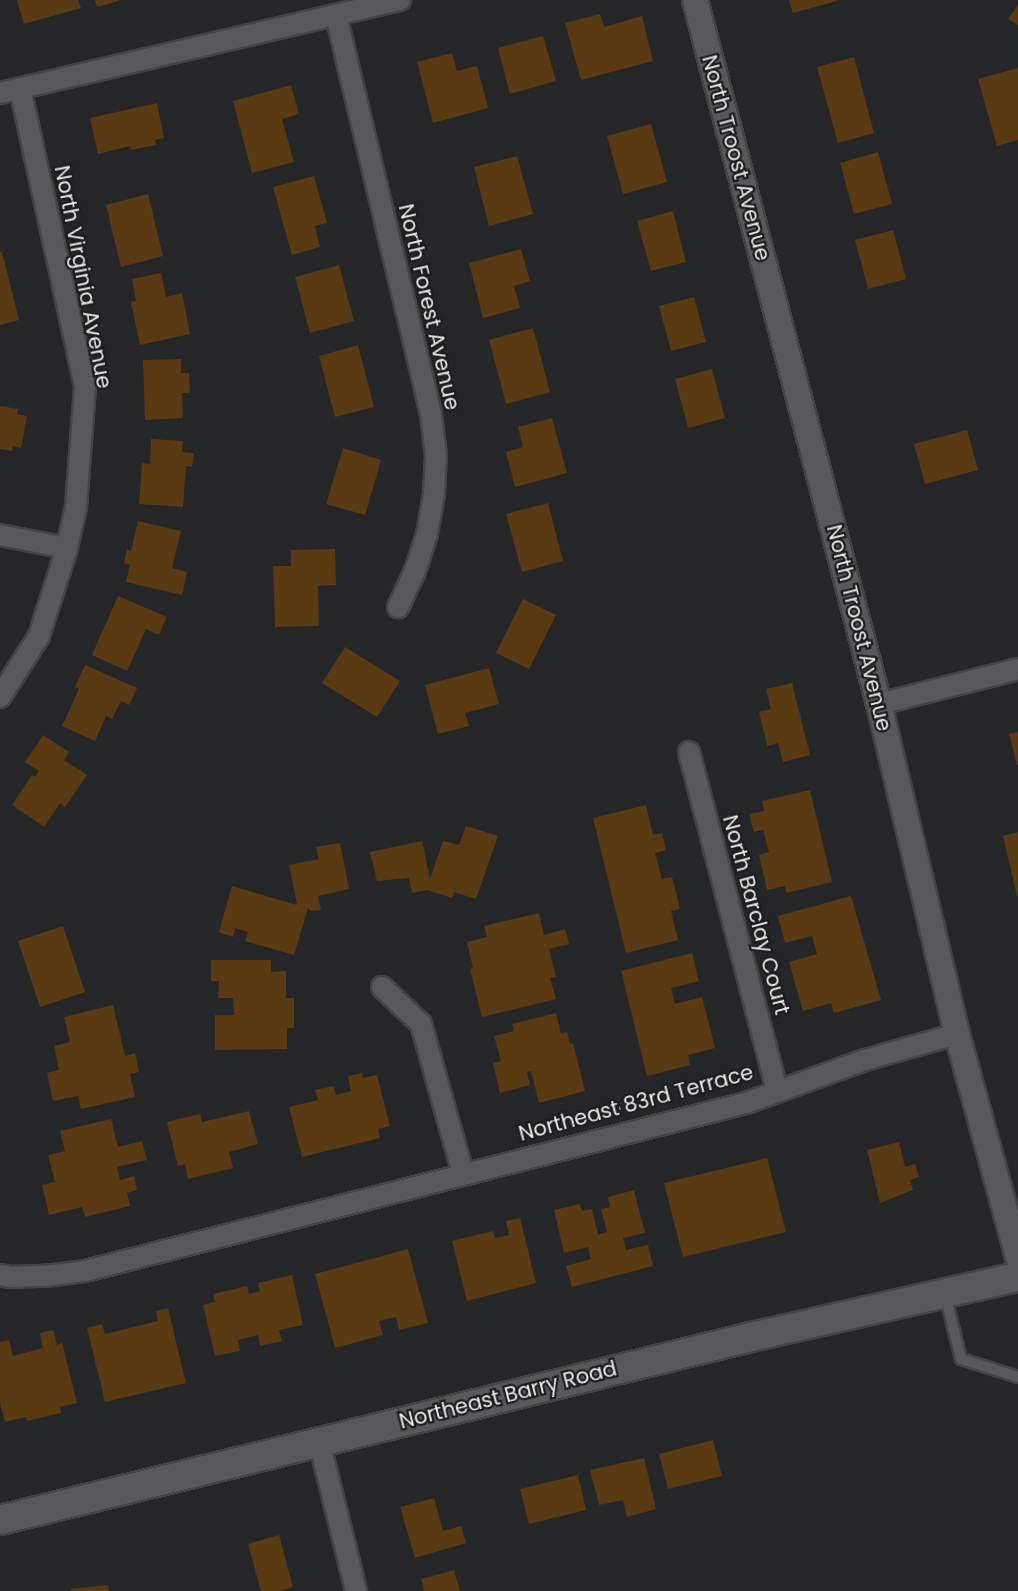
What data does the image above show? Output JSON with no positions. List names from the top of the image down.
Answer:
{
  "streets": {
    "main road": ["Northeast Barry Road"],
    "street": [
      "North Troost Avenue",
      "North Virginia Avenue",
      "North Forest Avenue",
      "North Barclay Court",
      "Northeast 83rd Terrace"
    ]
  },
  "crossings": [
    ["North Troost Avenue", "Northeast 83rd Terrace"],
    ["North Barclay Court", "Northeast 83rd Terrace"]
  ]
}
